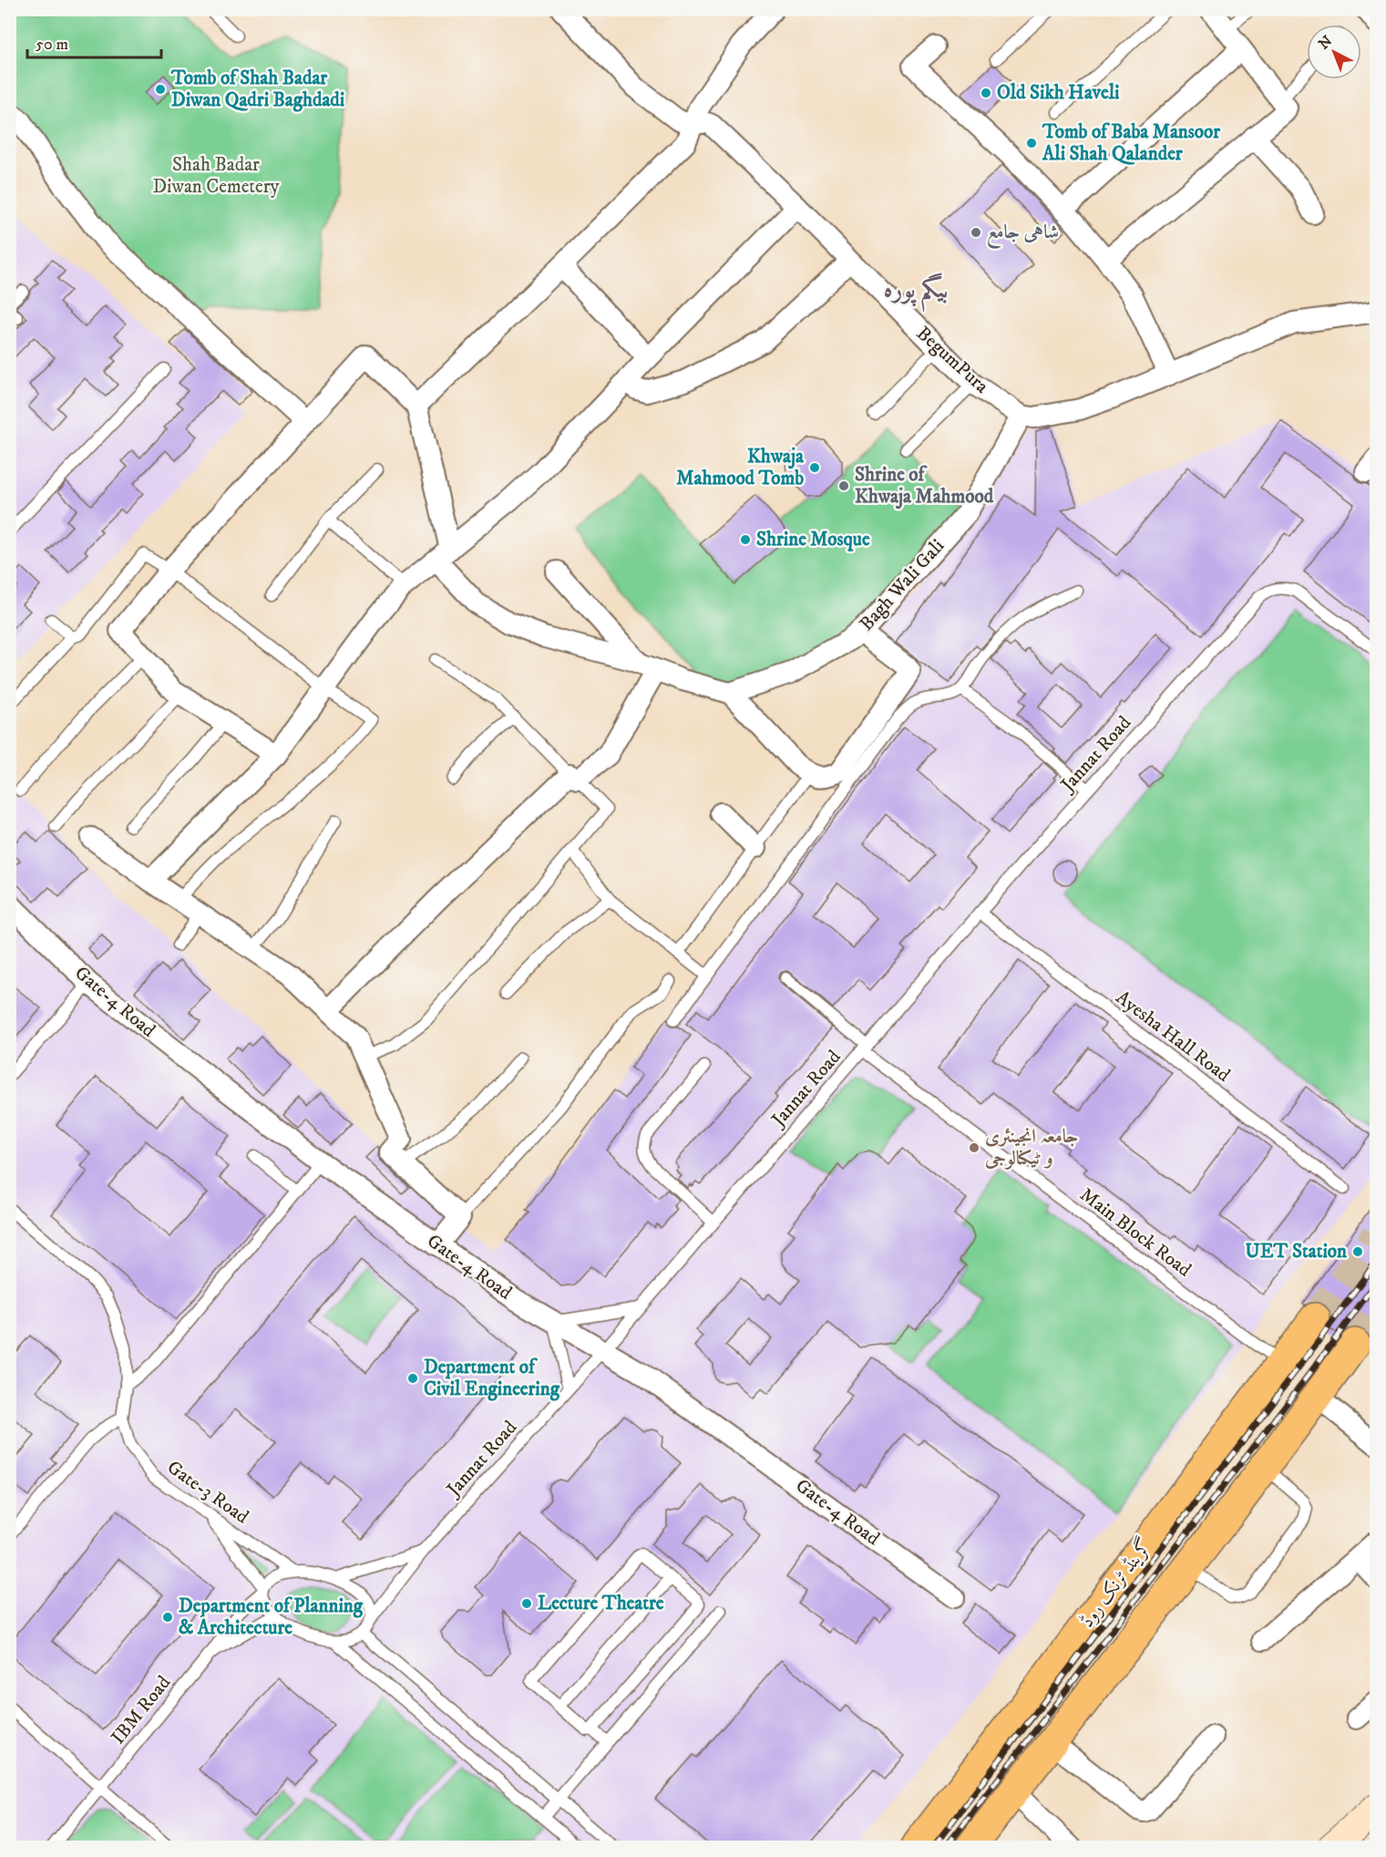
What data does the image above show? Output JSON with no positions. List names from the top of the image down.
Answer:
{
  "streets": {
    "main road": ["گرینڈ ٹرنک روڈ"],
    "street": ["BegumPura", "Bagh Wali Gali", "Gate-4 Road"],
    "lane": [
      "Jannat Road",
      "Ayesha Hall Road",
      "Main Block Road",
      "Gate-3 Road",
      "IBM Road"
    ]
  },
  "crossings": [
    ["BegumPura", "Bagh Wali Gali"],
    ["Jannat Road", "Gate-4 Road"],
    ["Jannat Road", "Ayesha Hall Road"],
    ["Jannat Road", "Main Block Road"],
    ["Jannat Road", "Gate-3 Road"],
    ["Jannat Road", "IBM Road"],
    ["Main Block Road", "گرینڈ ٹرنک روڈ"],
    ["Gate-3 Road", "IBM Road"]
  ],
  "districts": ["بیگم پورہ"],
  "parks": ["Shah Badar Diwan Cemetery"],
  "places": [
    "Tomb of Shah Badar Diwan Qadri Baghdadi",
    "Old Sikh Haveli",
    "Tomb of Baba Mansoor Ali Shah Qalander",
    "شاہی جامع",
    "Khwaja Mahmood Tomb",
    "Shrine of Khwaja Mahmood",
    "Shrine Mosque",
    "جامعہ انجینئری و ٹیکنالوجی",
    "UET Station",
    "Department of Civil Engineering",
    "Lecture Theatre",
    "Department of Planning & Architecture"
  ],
  "scale_bar": "50 m",
  "north": "top left"
}
